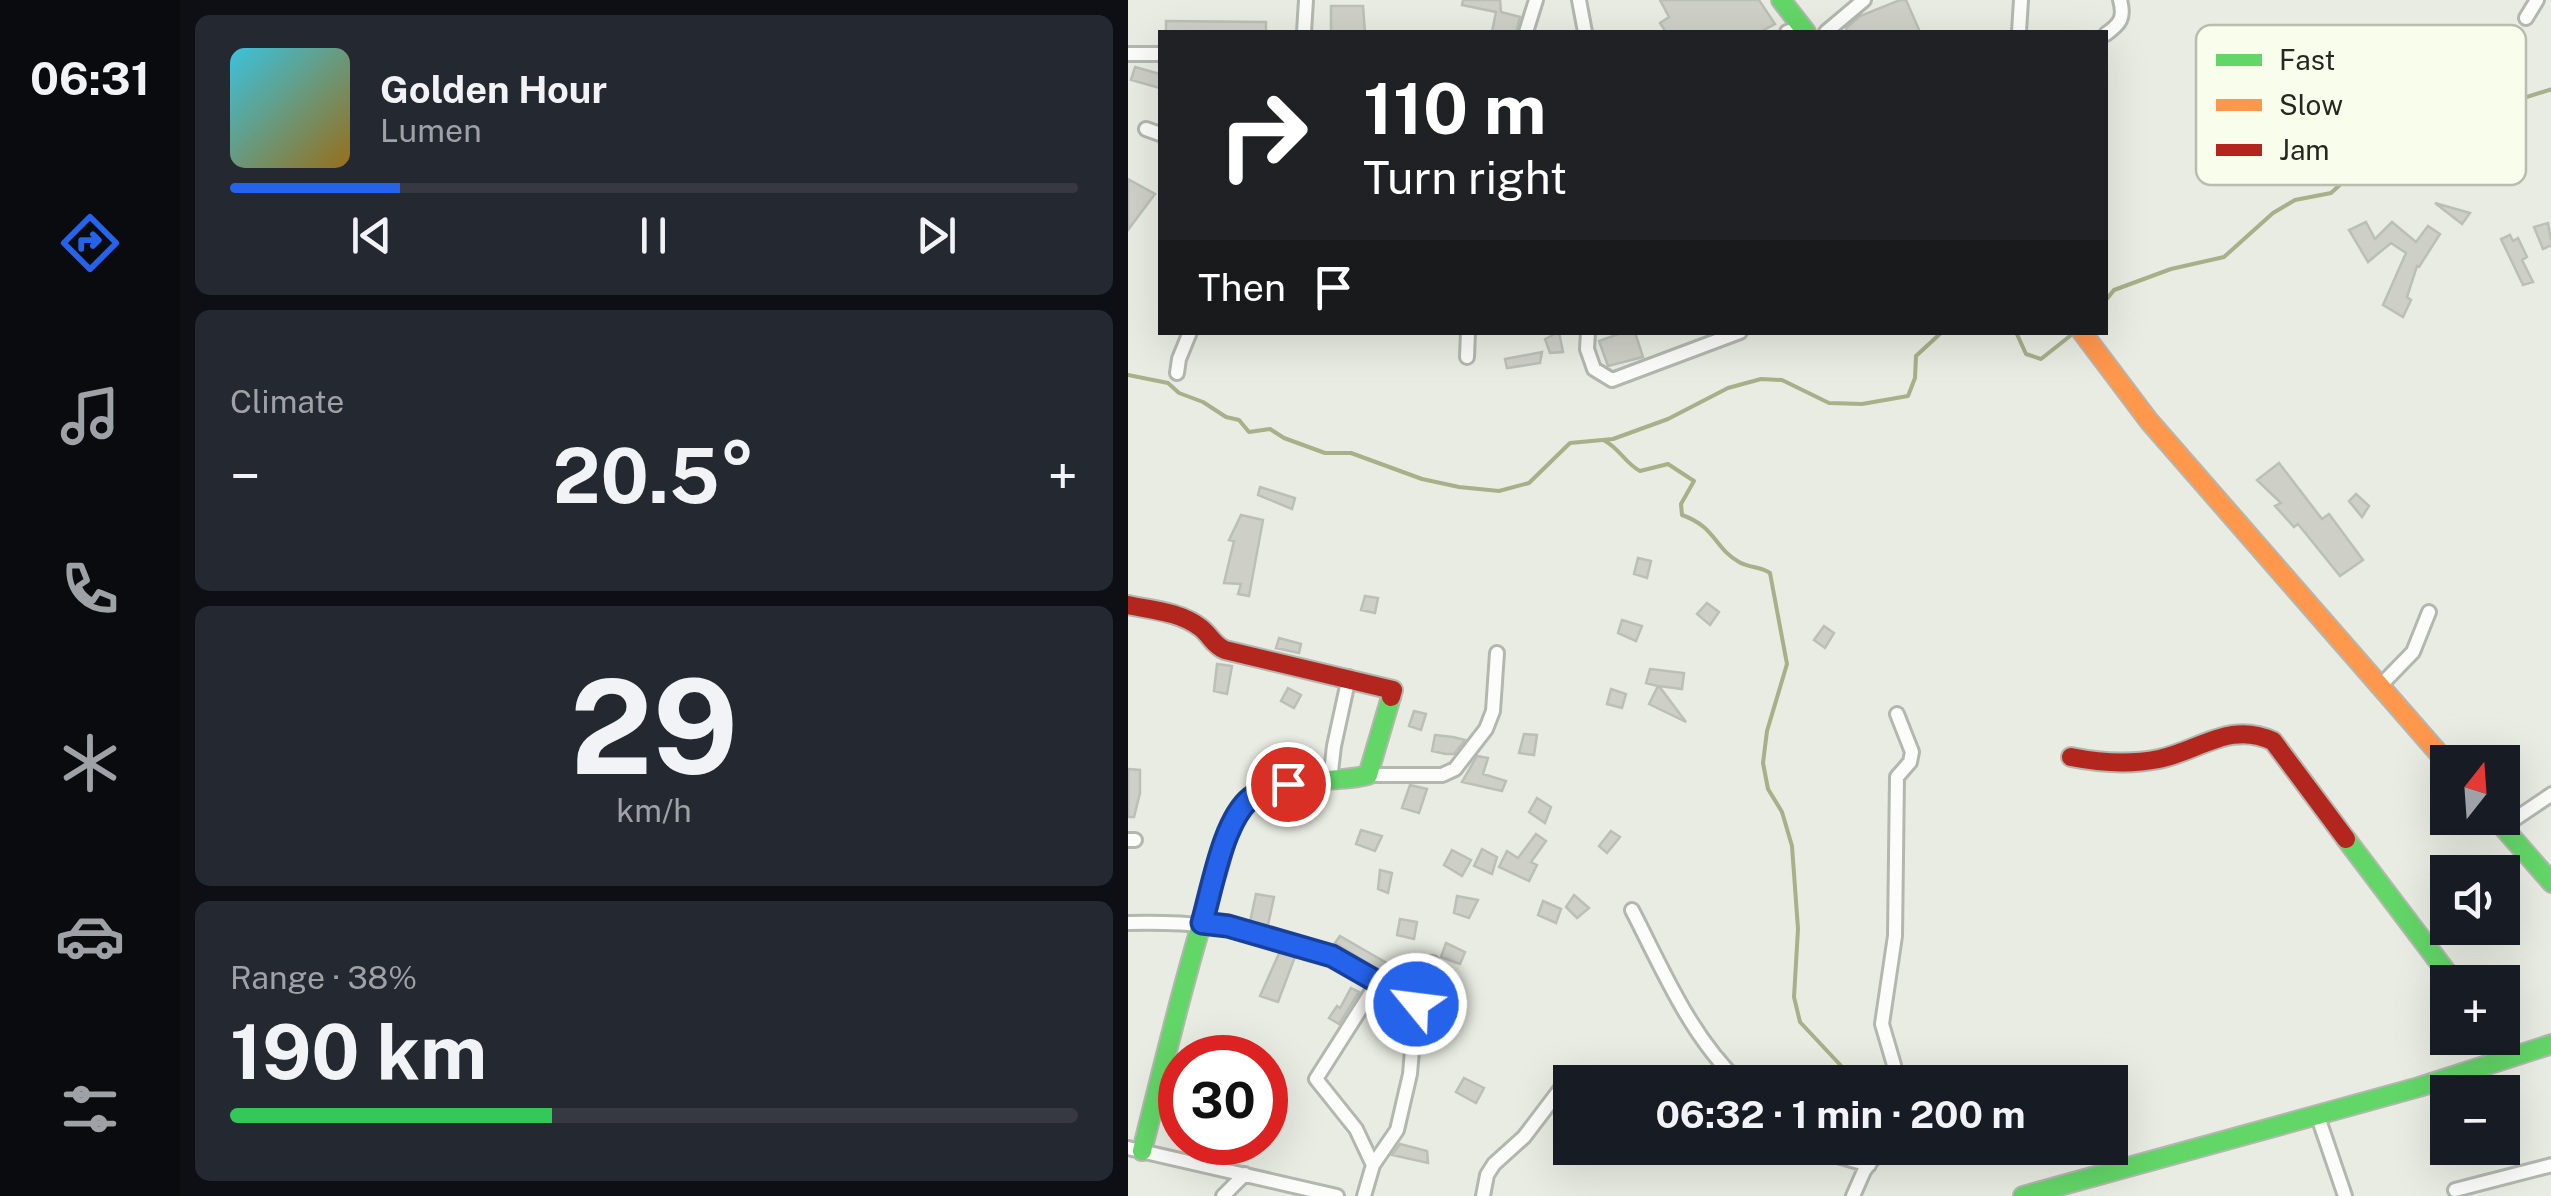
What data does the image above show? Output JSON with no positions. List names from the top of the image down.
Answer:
{
  "legend": ["Fast", "Slow", "Jam"],
  "north": "top",
  "page": {
    "tabs": "06:31",
    "turn": ["110 m", "Turn right"],
    "song": ["Golden Hour", "Lumen"],
    "then": "Then",
    "tile": [
      "Climate",
      ["29", "km/h"],
      ["Range · 38%", "190 km"]
    ],
    "heat": ["−", "20.5°", "+"],
    "map_buttons": ["+", "−"],
    "limit": "30",
    "trip": "06:32 · 1 min · 200 m"
  }
}
